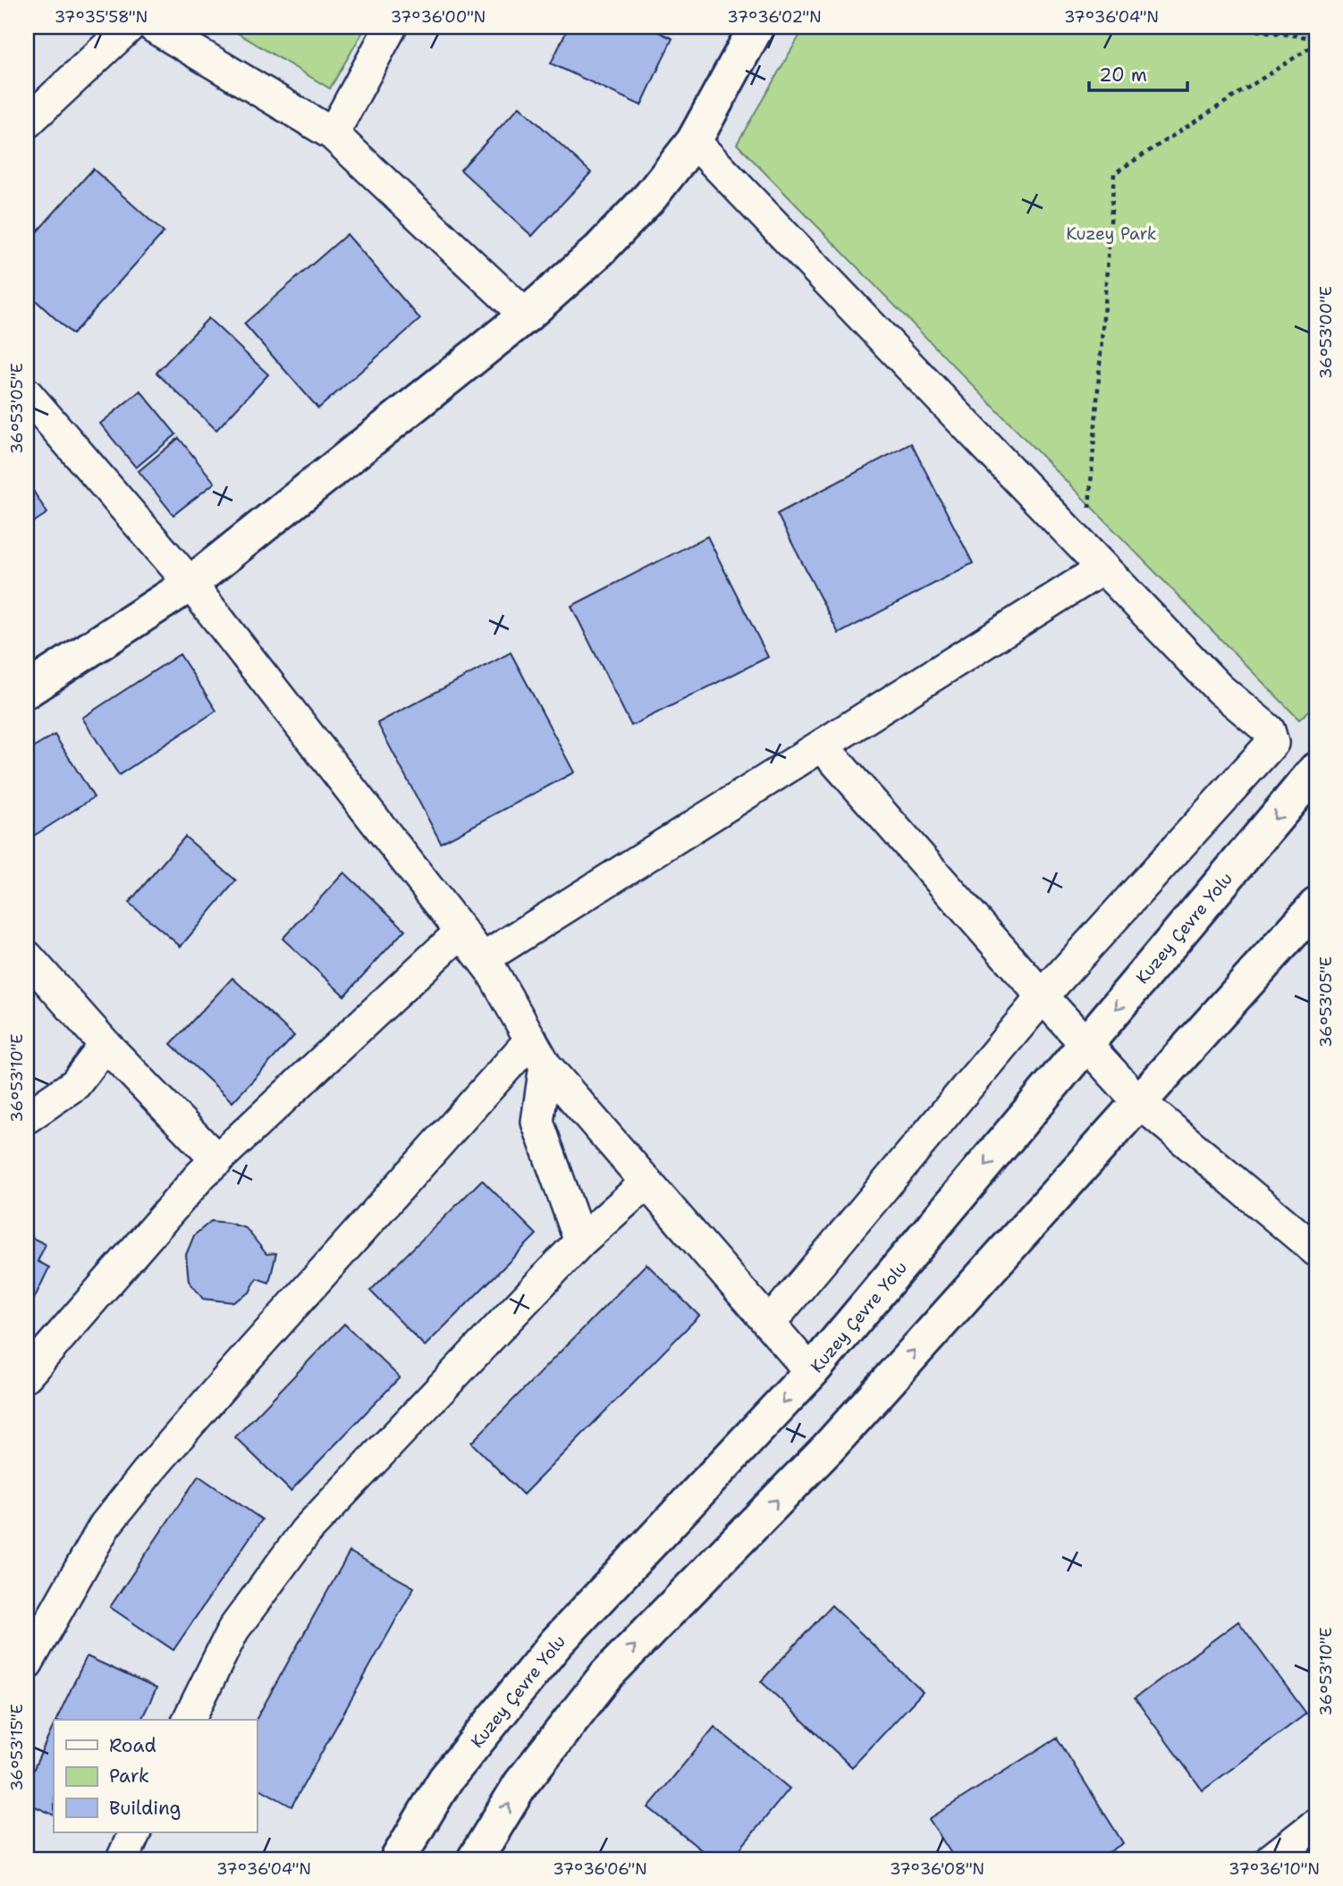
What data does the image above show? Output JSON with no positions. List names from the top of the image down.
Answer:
{
  "streets": {
    "main road": ["Kuzey Çevre Yolu"]
  },
  "parks": ["Kuzey Park"],
  "legend": ["Road", "Park", "Building"],
  "scale_bar": "20 m",
  "coordinates": [
    "37°35'58\"N",
    "37°36'00\"N",
    "37°36'02\"N",
    "37°36'04\"N",
    "36°53'00\"E",
    "36°53'05\"E",
    "36°53'10\"E",
    "36°53'15\"E",
    "37°36'06\"N",
    "37°36'08\"N",
    "37°36'10\"N"
  ]
}
